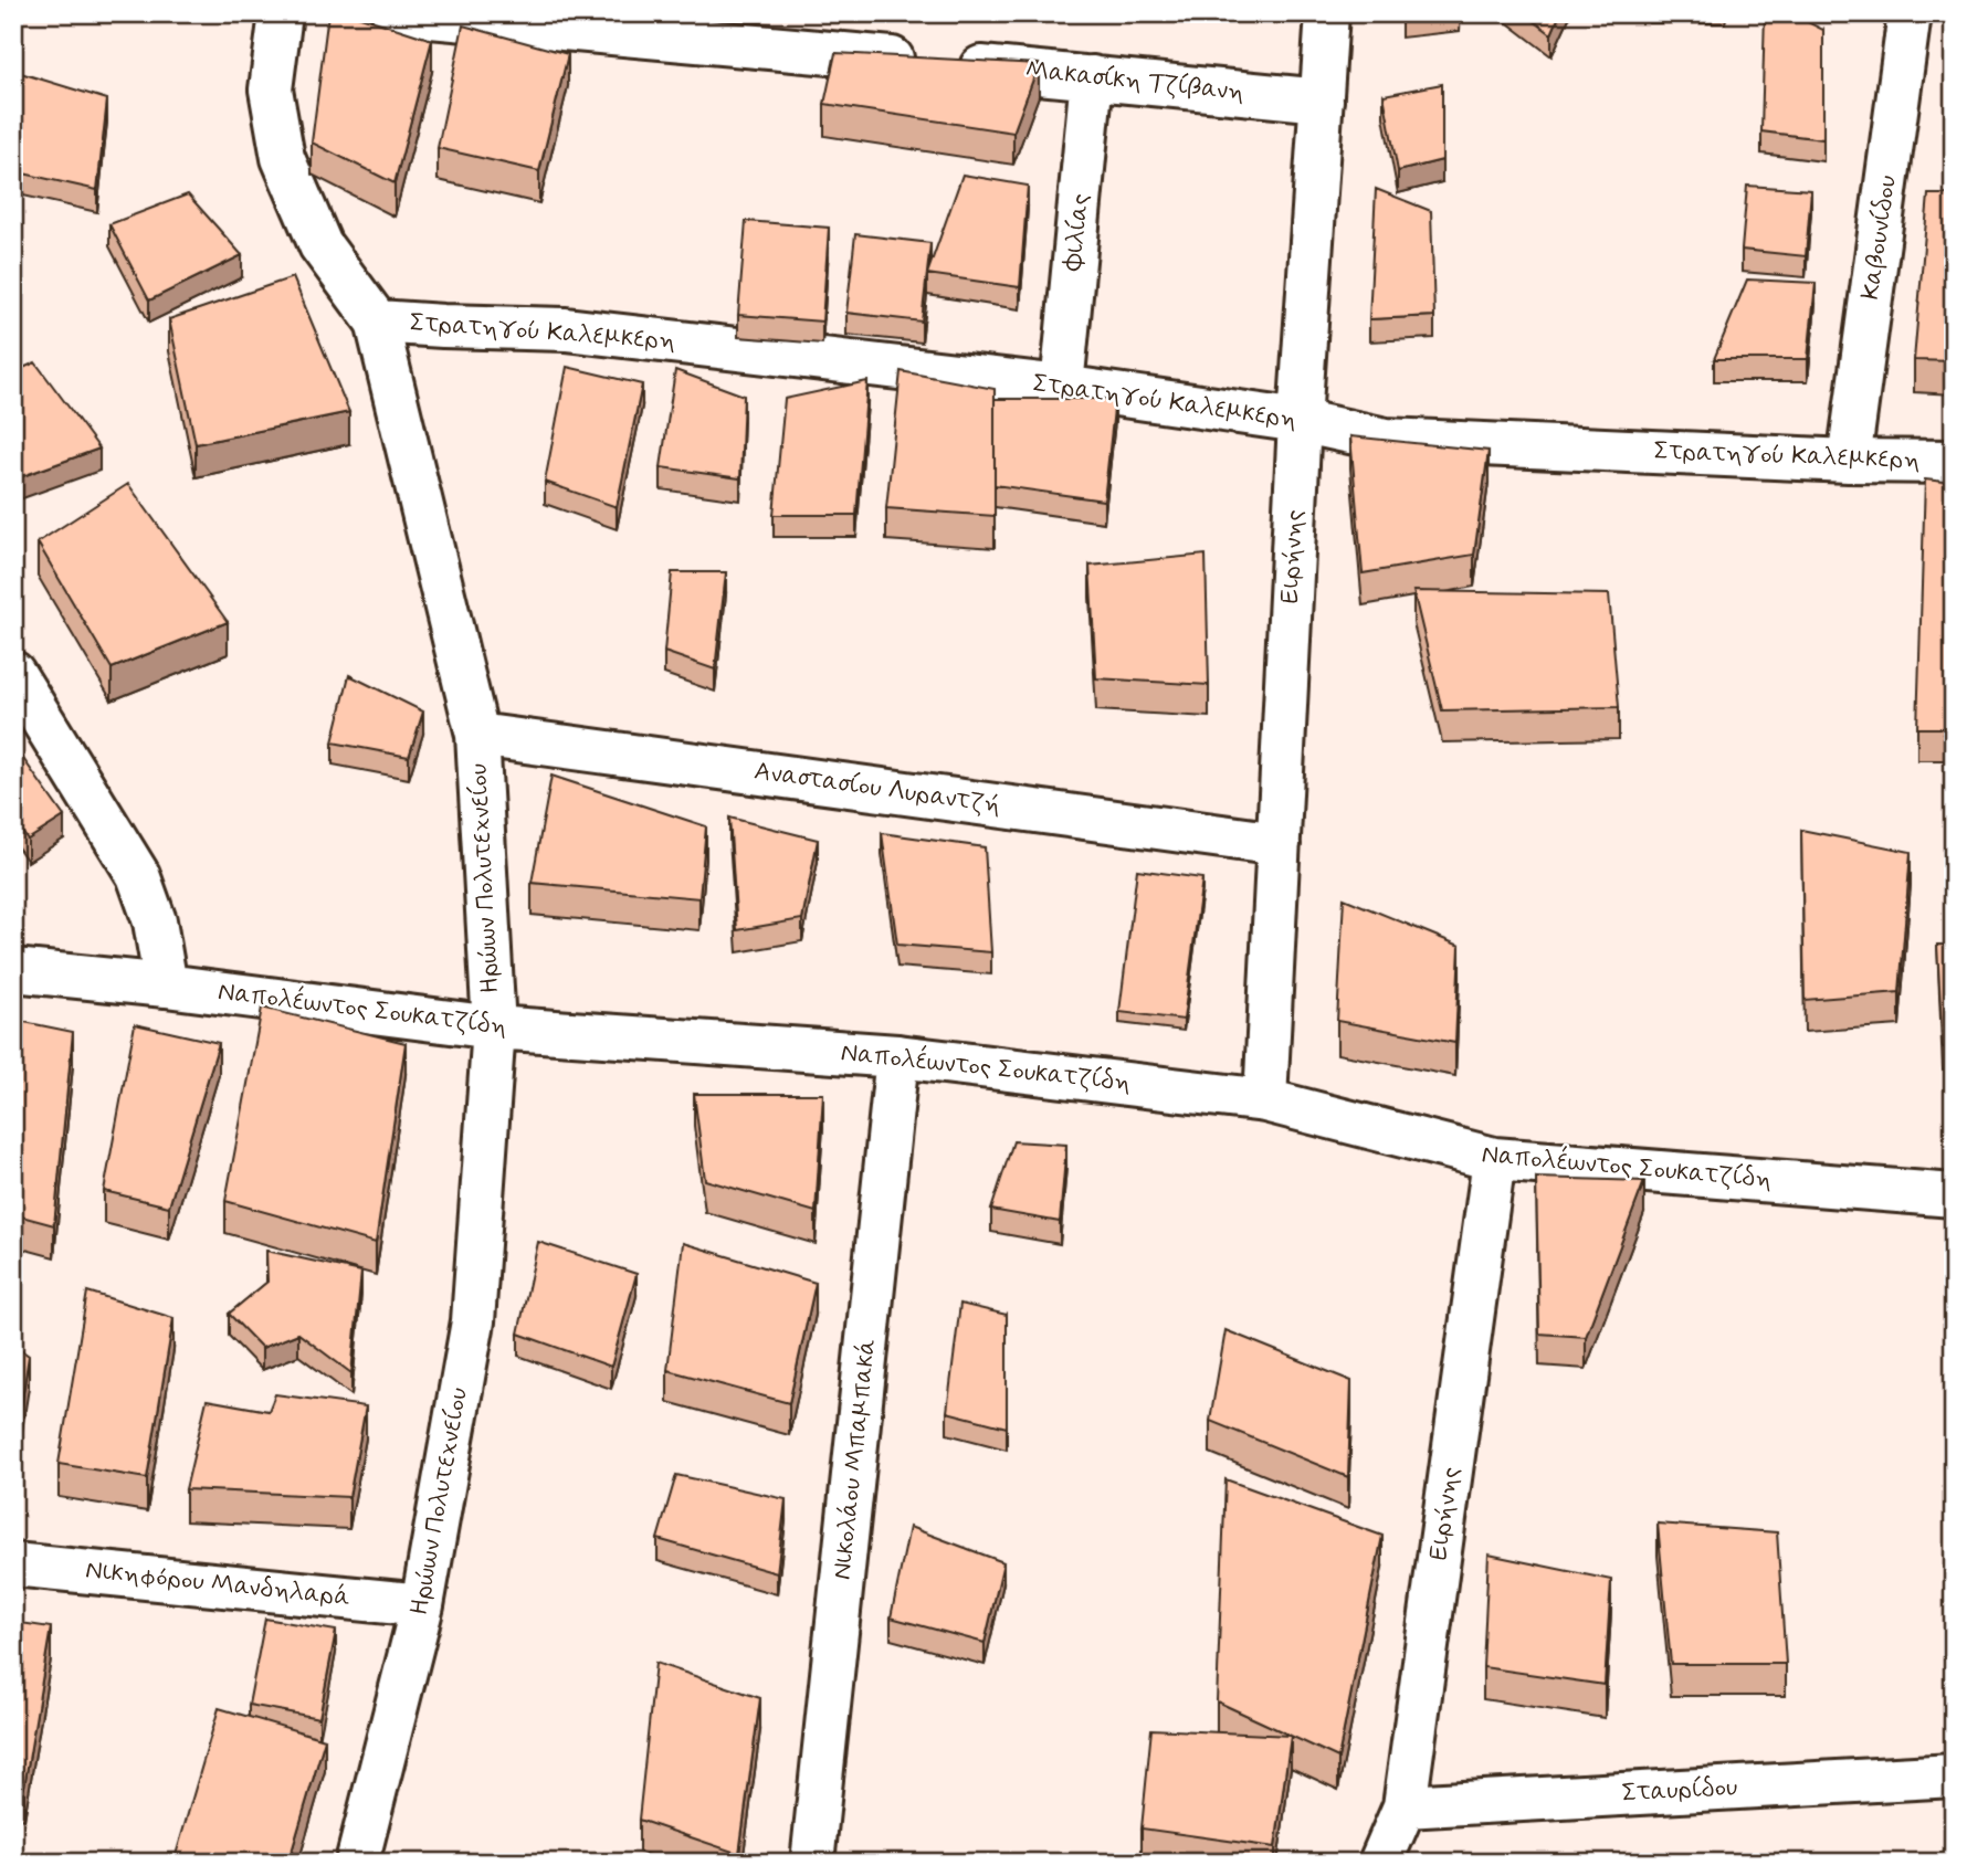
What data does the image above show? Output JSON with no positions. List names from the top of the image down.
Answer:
{
  "streets": {
    "street": [
      "Μακασίκη Τζίβανη",
      "Φιλίας",
      "Καβουνίδου",
      "Στρατηγού Καλεμκερη",
      "Ειρήνης",
      "Αναστασίου Λυραντζή",
      "Ηρώων Πολυτεχνείου",
      "Ναπολέωντος Σουκατζίδη",
      "Νικολάου Μπαμπακά",
      "Νικηφόρου Μανδηλαρά",
      "Σταυρίδου"
    ]
  },
  "crossings": [
    ["Μακασίκη Τζίβανη", "Φιλίας"],
    ["Μακασίκη Τζίβανη", "Ειρήνης"],
    ["Φιλίας", "Στρατηγού Καλεμκερη"],
    ["Καβουνίδου", "Στρατηγού Καλεμκερη"],
    ["Στρατηγού Καλεμκερη", "Ειρήνης"],
    ["Στρατηγού Καλεμκερη", "Ηρώων Πολυτεχνείου"],
    ["Ειρήνης", "Αναστασίου Λυραντζή"],
    ["Ειρήνης", "Ναπολέωντος Σουκατζίδη"],
    ["Ειρήνης", "Σταυρίδου"],
    ["Αναστασίου Λυραντζή", "Ηρώων Πολυτεχνείου"],
    ["Ηρώων Πολυτεχνείου", "Ναπολέωντος Σουκατζίδη"],
    ["Ηρώων Πολυτεχνείου", "Νικηφόρου Μανδηλαρά"],
    ["Ναπολέωντος Σουκατζίδη", "Νικολάου Μπαμπακά"]
  ]
}
